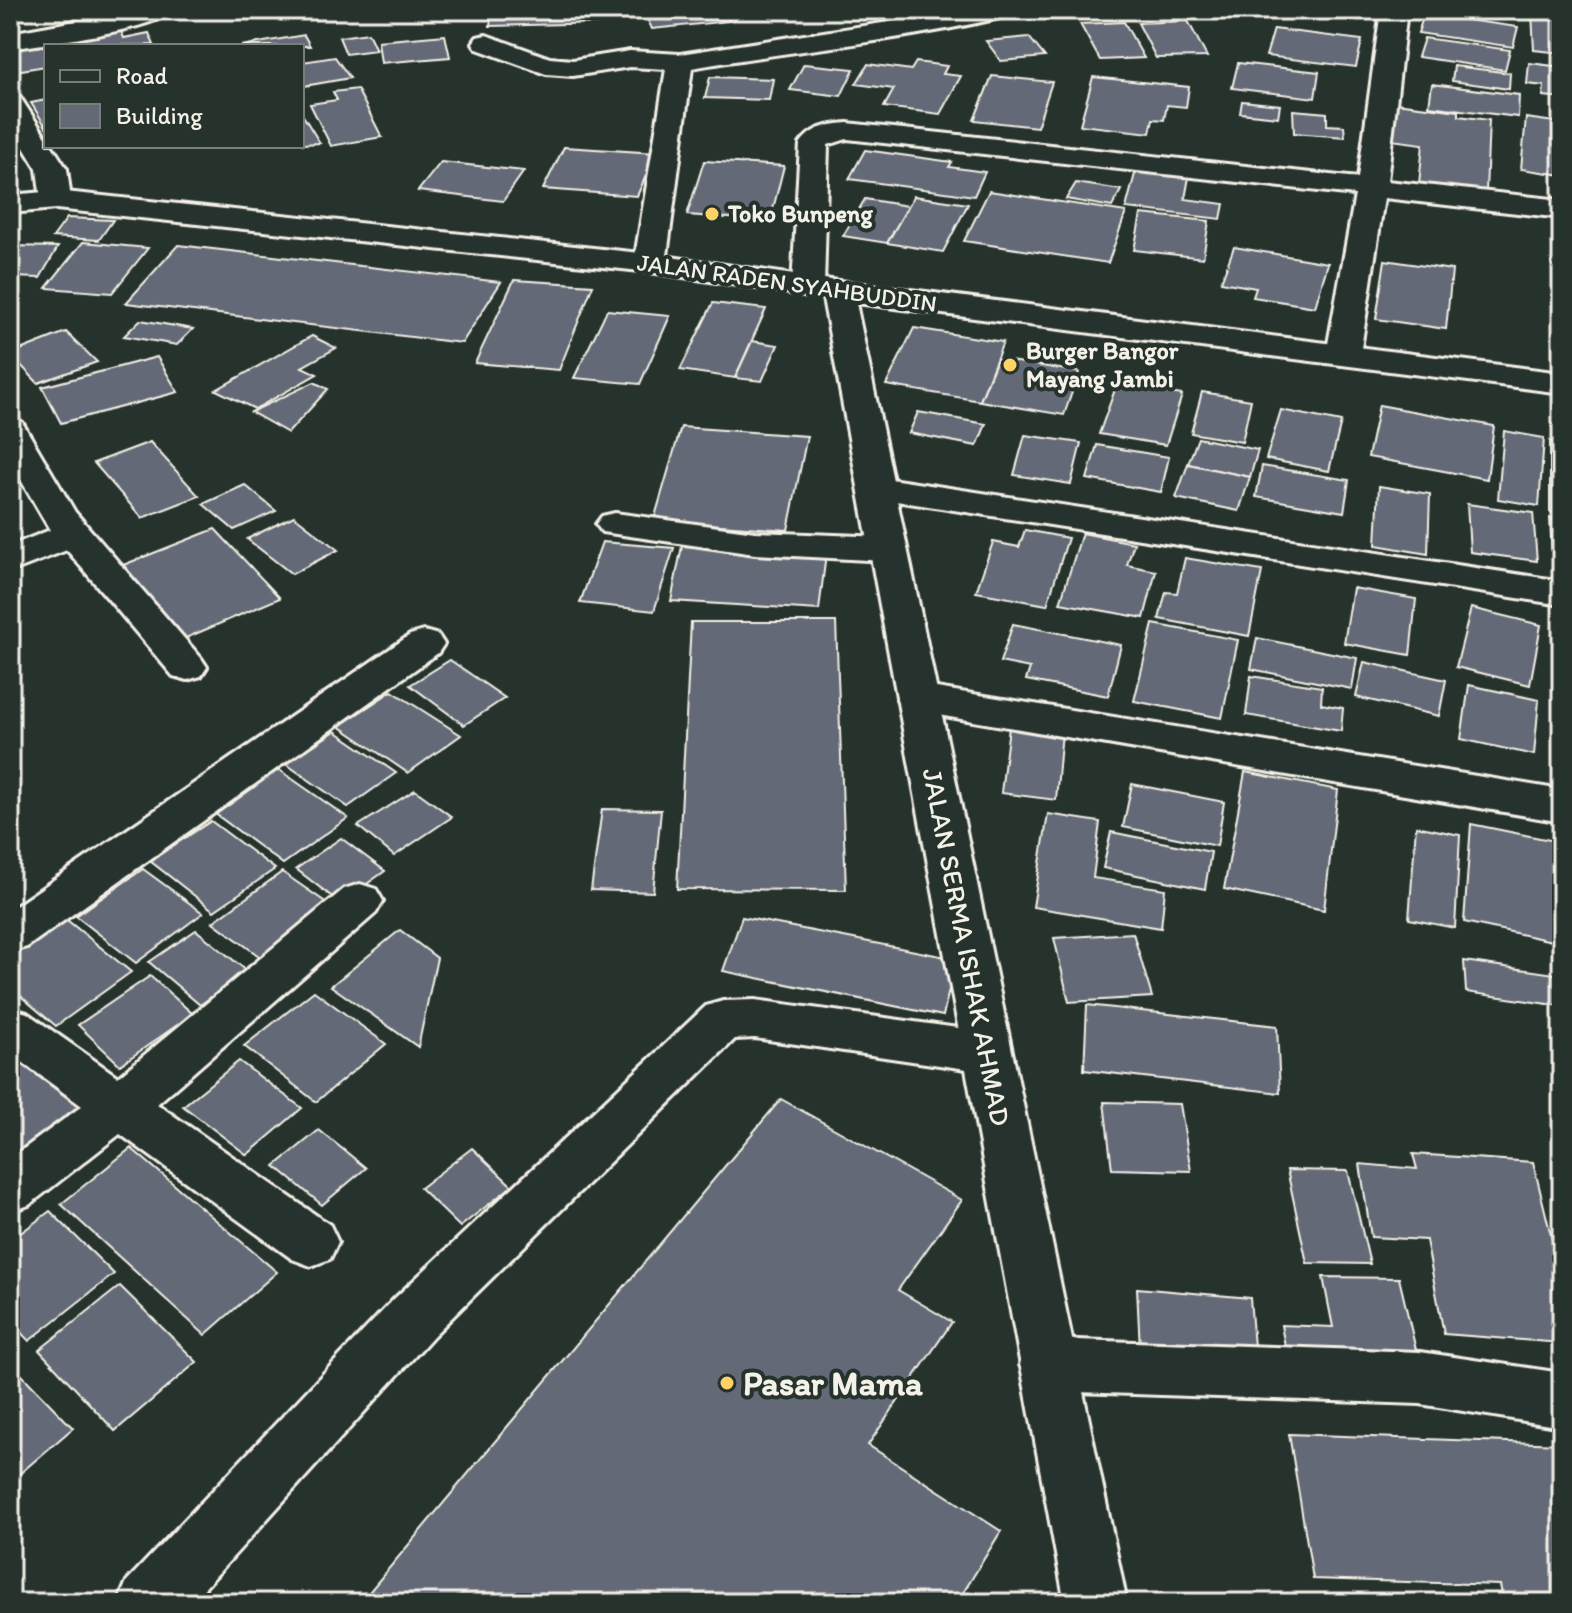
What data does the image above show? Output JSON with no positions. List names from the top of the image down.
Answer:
{
  "streets": {
    "street": ["JALAN RADEN SYAHBUDDIN", "JALAN SERMA ISHAK AHMAD"]
  },
  "crossings": [
    ["JALAN RADEN SYAHBUDDIN", "JALAN SERMA ISHAK AHMAD"]
  ],
  "places": ["Toko Bunpeng", "Burger Bangor Mayang Jambi", "Pasar Mama"],
  "legend": ["Road", "Building"]
}
